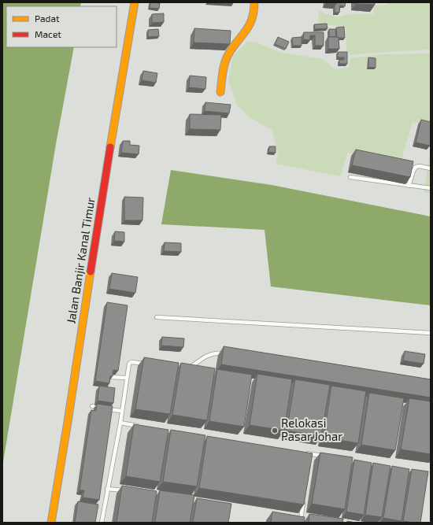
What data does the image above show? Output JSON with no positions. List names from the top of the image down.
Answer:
{
  "streets": {
    "street": ["Jalan Banjir Kanal Timur"]
  },
  "places": ["Relokasi Pasar Johar"],
  "legend": ["Padat", "Macet"]
}
